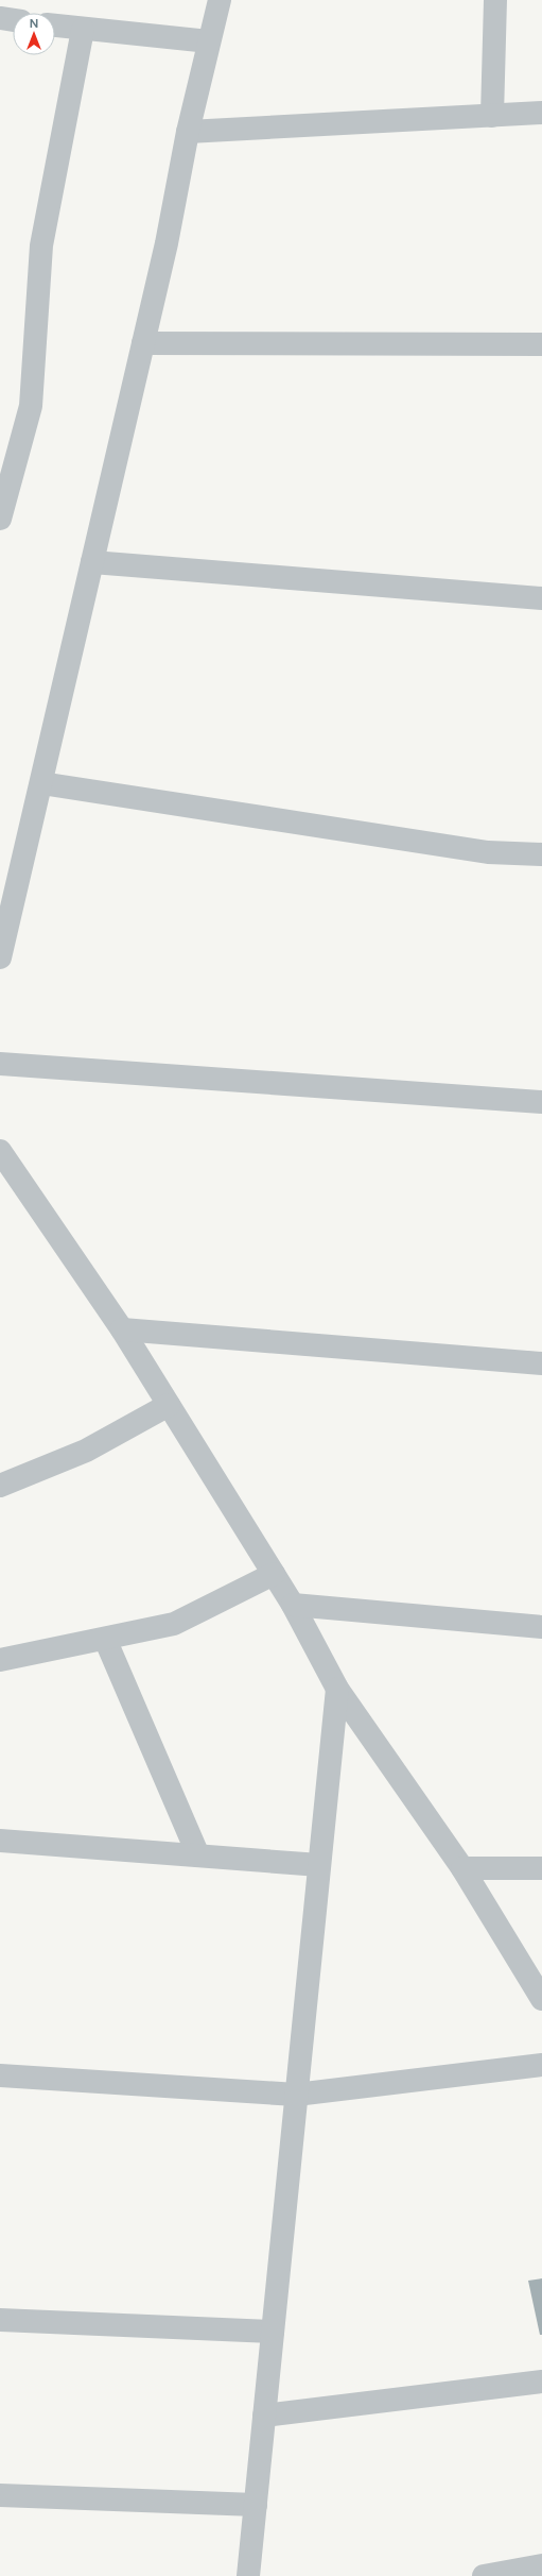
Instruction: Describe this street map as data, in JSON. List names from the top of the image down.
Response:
{
  "north": "top"
}
